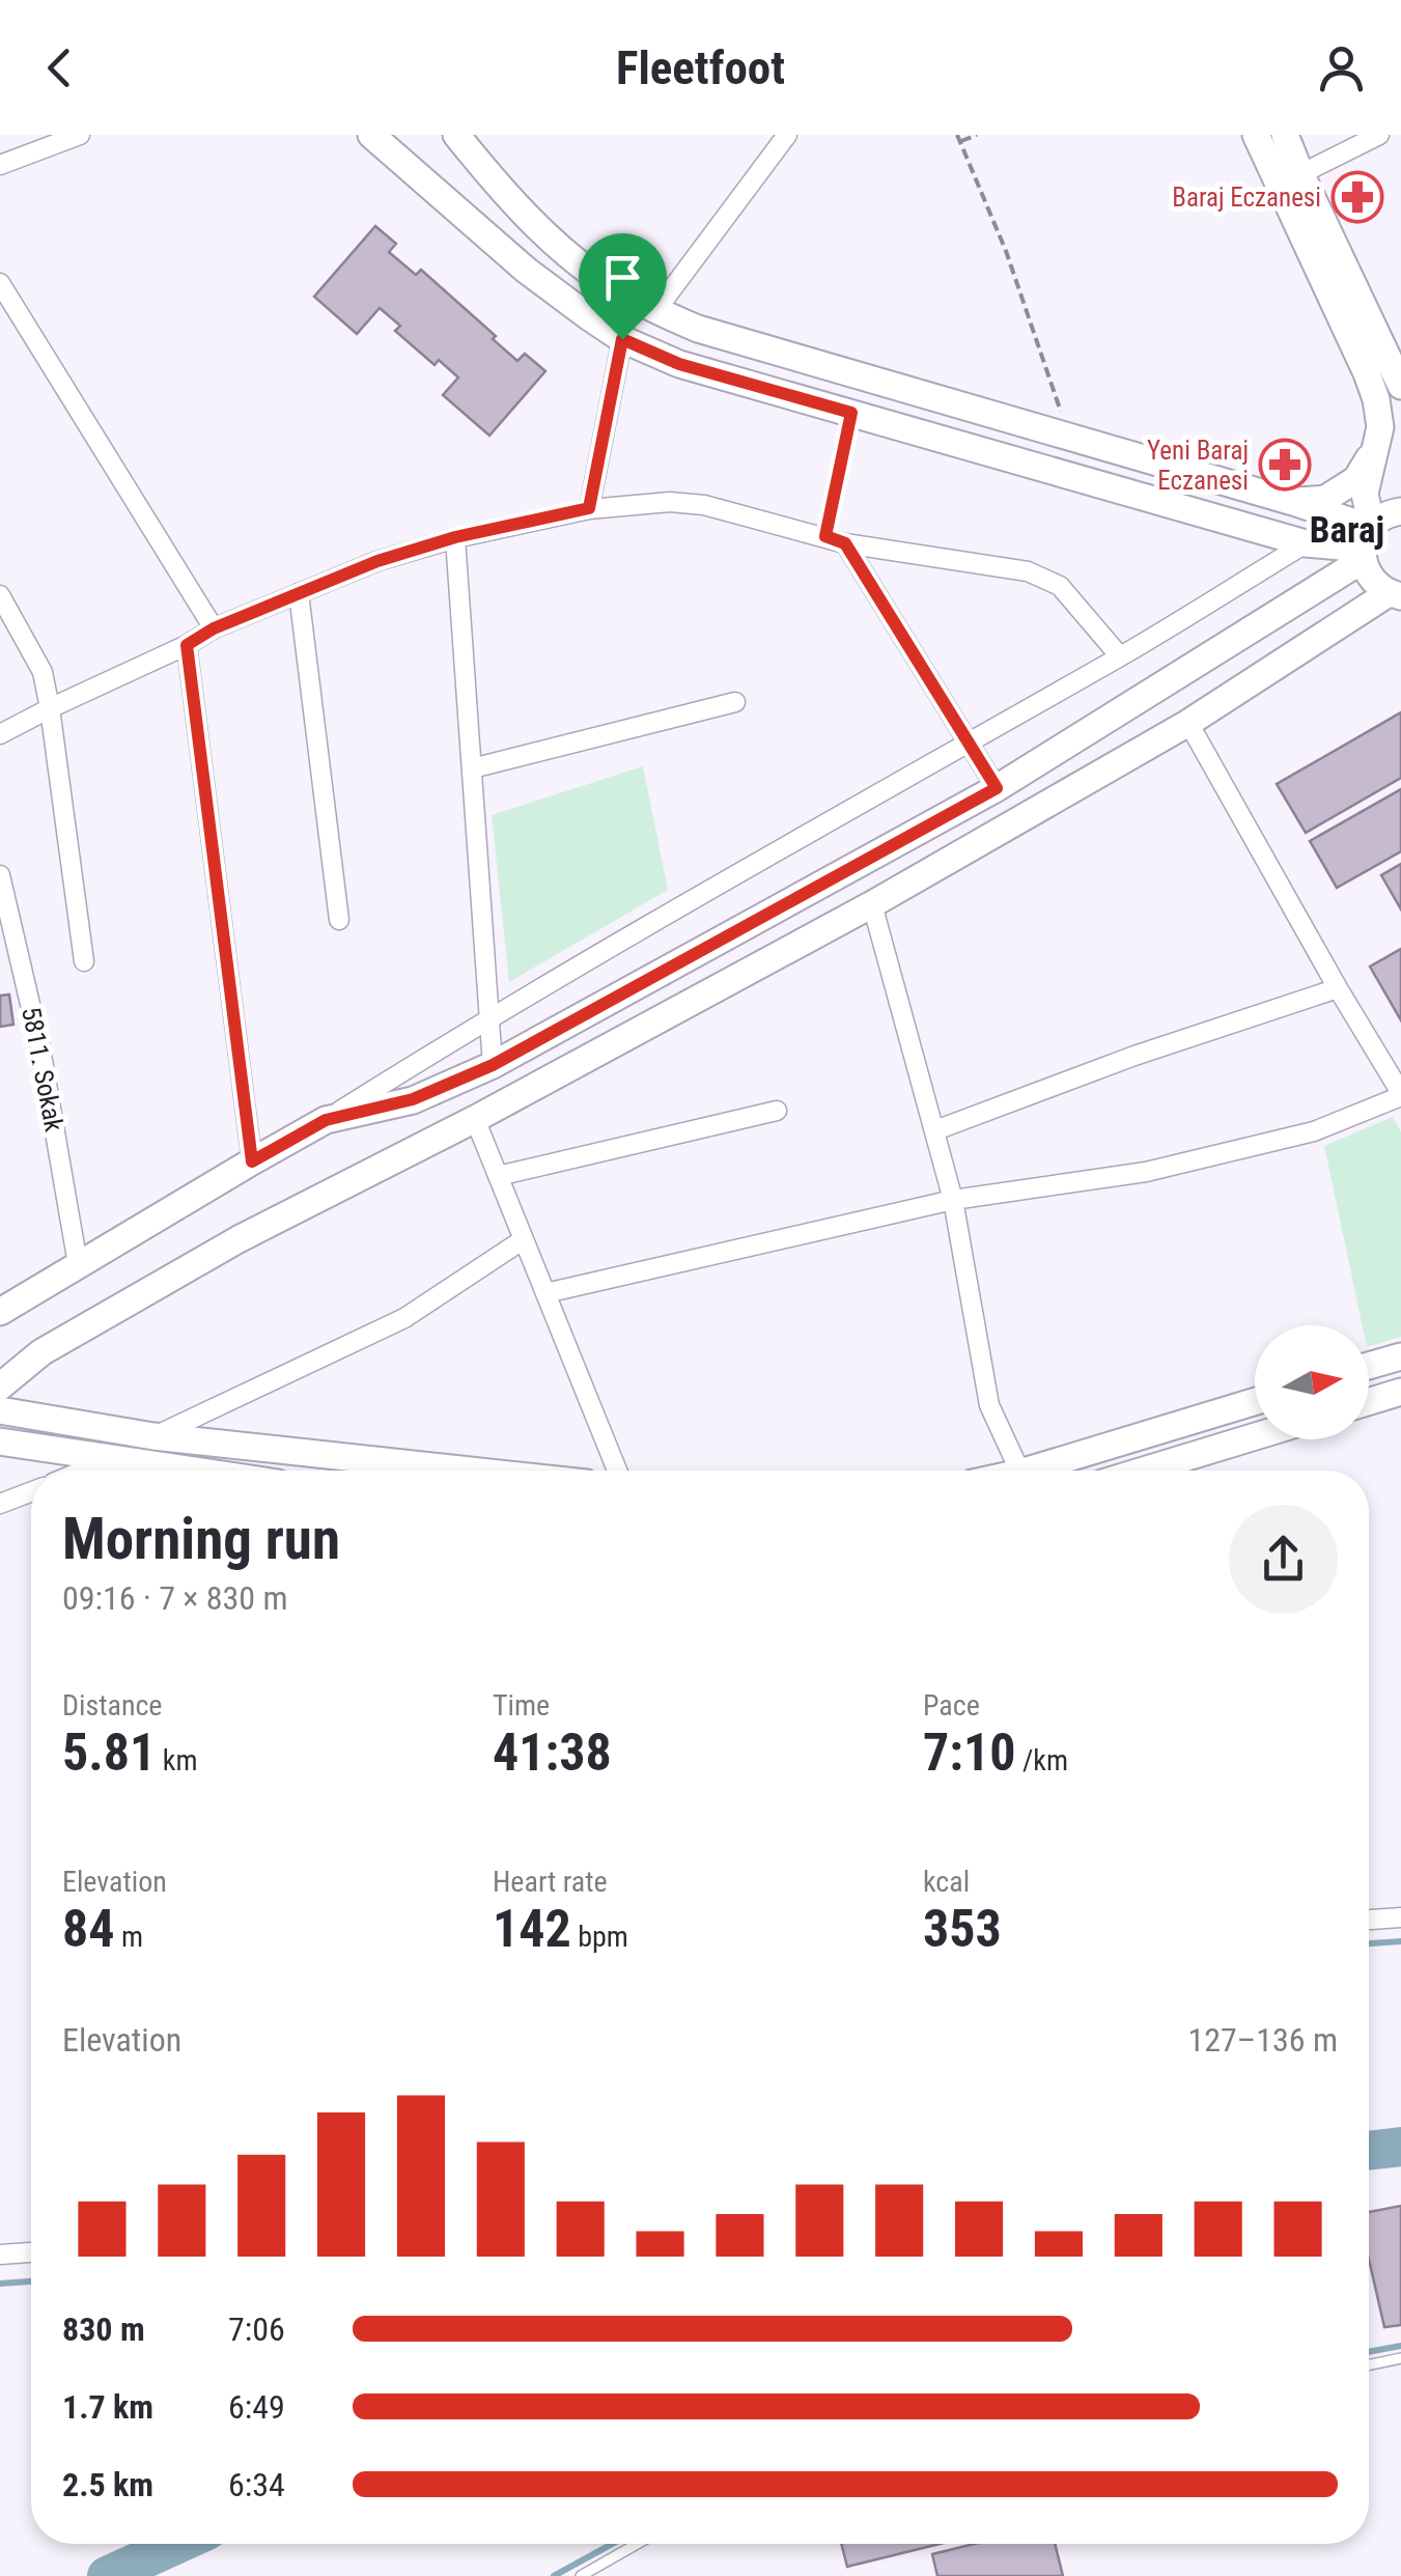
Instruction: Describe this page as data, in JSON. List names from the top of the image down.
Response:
{
  "streets": {
    "street": ["5811. Sokak"]
  },
  "districts": ["Baraj"],
  "places": {
    "pharmacy": ["Baraj Eczanesi", "Yeni Baraj Eczanesi"]
  },
  "north": "right",
  "page": {
    "header": "Fleetfoot",
    "heading": ["Morning run", "09:16 · 7 × 830 m"],
    "stats": [
      ["Distance", "5.81 km"],
      ["Time", "41:38"],
      ["Pace", "7:10 /km"],
      ["Elevation", "84 m"],
      ["Heart rate", "142 bpm"],
      ["kcal", "353"]
    ],
    "chart": ["Elevation", "127–136 m"],
    "list": [
      {
        "name": "830 m",
        "note": "7:06"
      },
      {
        "name": "1.7 km",
        "note": "6:49"
      },
      {
        "name": "2.5 km",
        "note": "6:34"
      }
    ]
  }
}
